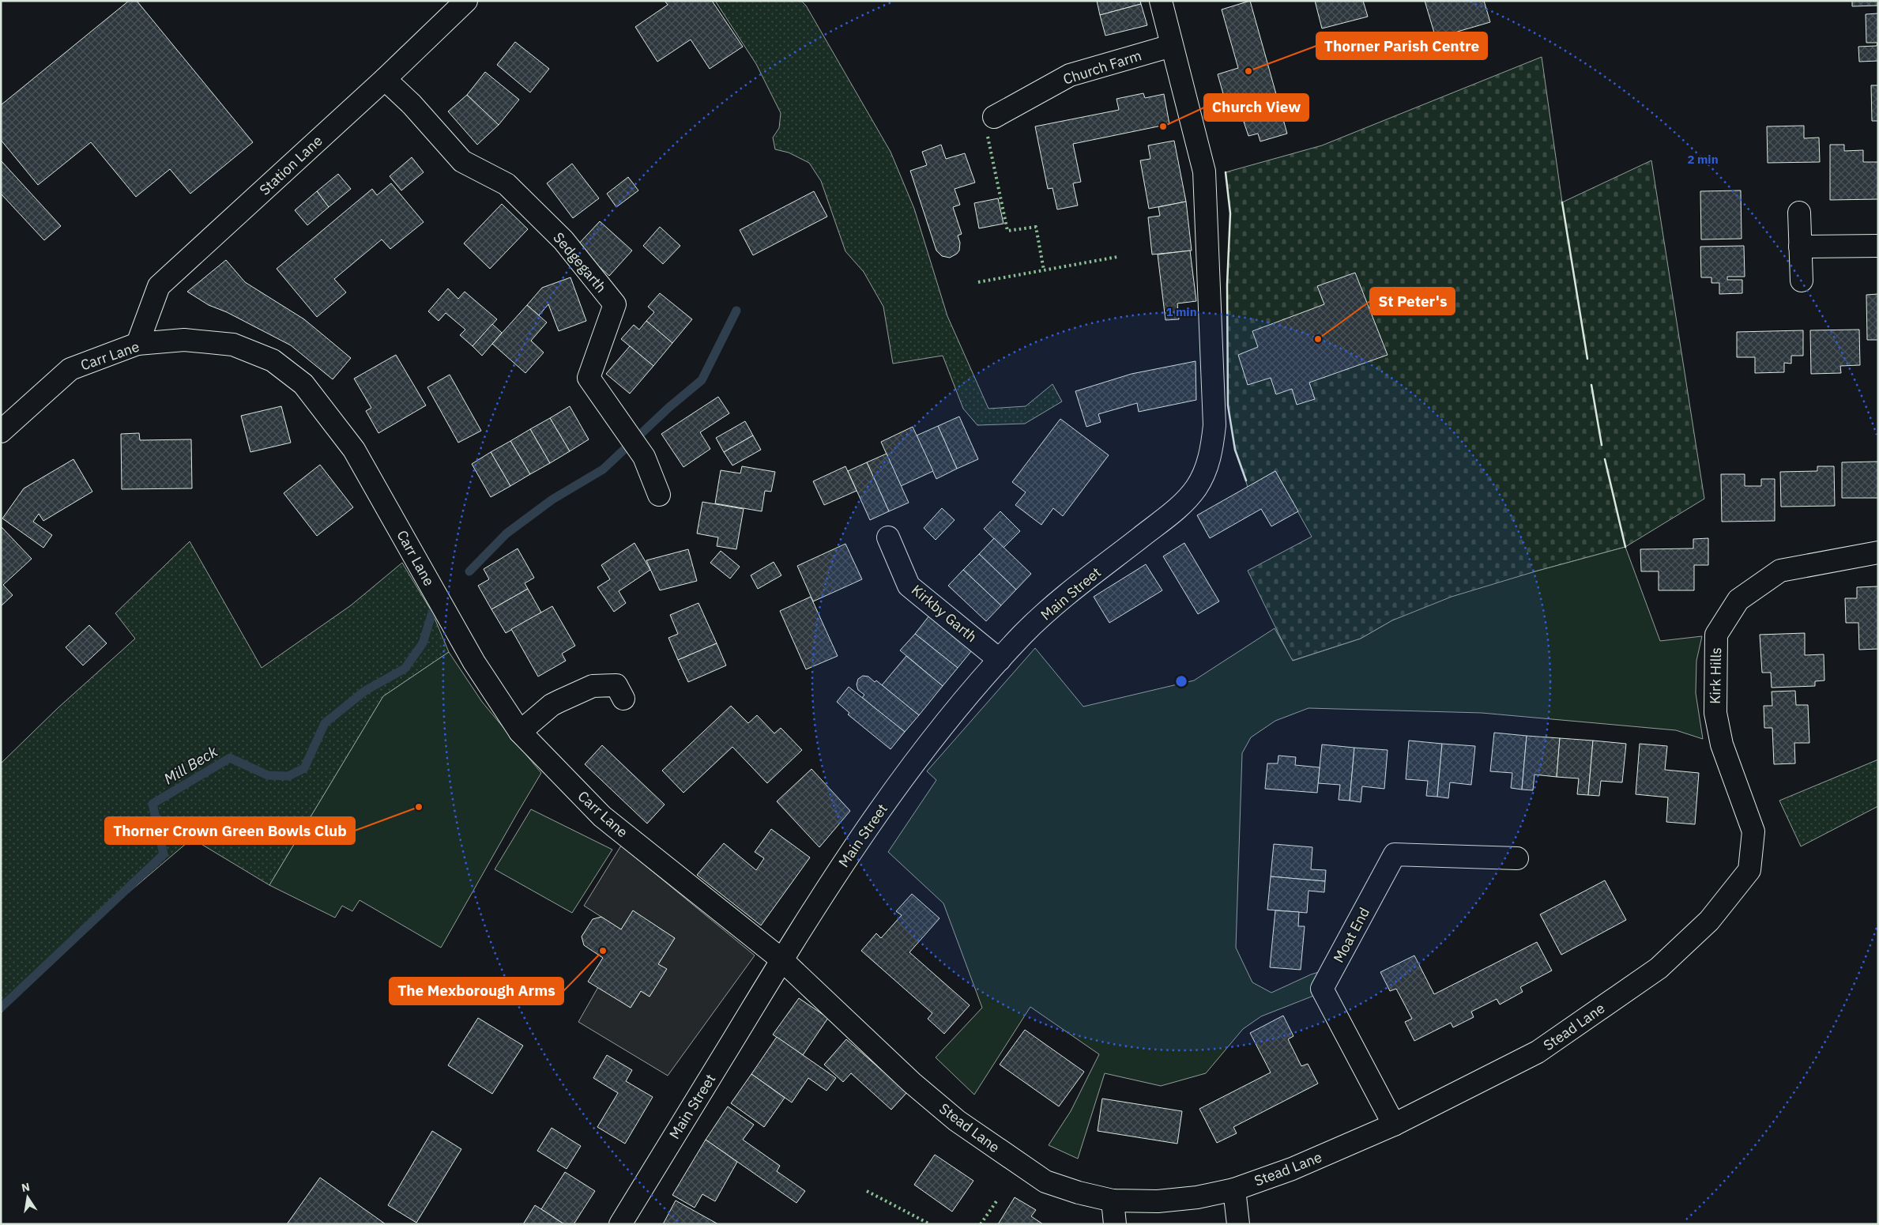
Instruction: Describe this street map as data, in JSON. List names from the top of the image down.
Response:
{
  "streets": {
    "street": [
      "Church Farm",
      "Station Lane",
      "Sedgegarth",
      "Carr Lane",
      "Main Street",
      "Kirkby Garth",
      "Kirk Hills",
      "Moat End",
      "Stead Lane"
    ]
  },
  "crossings": [
    ["Church Farm", "Main Street"],
    ["Station Lane", "Sedgegarth"],
    ["Station Lane", "Carr Lane"],
    ["Carr Lane", "Main Street"],
    ["Carr Lane", "Stead Lane"],
    ["Main Street", "Kirkby Garth"],
    ["Main Street", "Stead Lane"],
    ["Kirk Hills", "Stead Lane"],
    ["Moat End", "Stead Lane"]
  ],
  "water": ["Mill Beck"],
  "places": [
    "Thorner Parish Centre",
    "Church View",
    "St Peter's",
    "Thorner Crown Green Bowls Club",
    "The Mexborough Arms"
  ],
  "north": "top",
  "rings": ["2 min", "1 min"]
}
